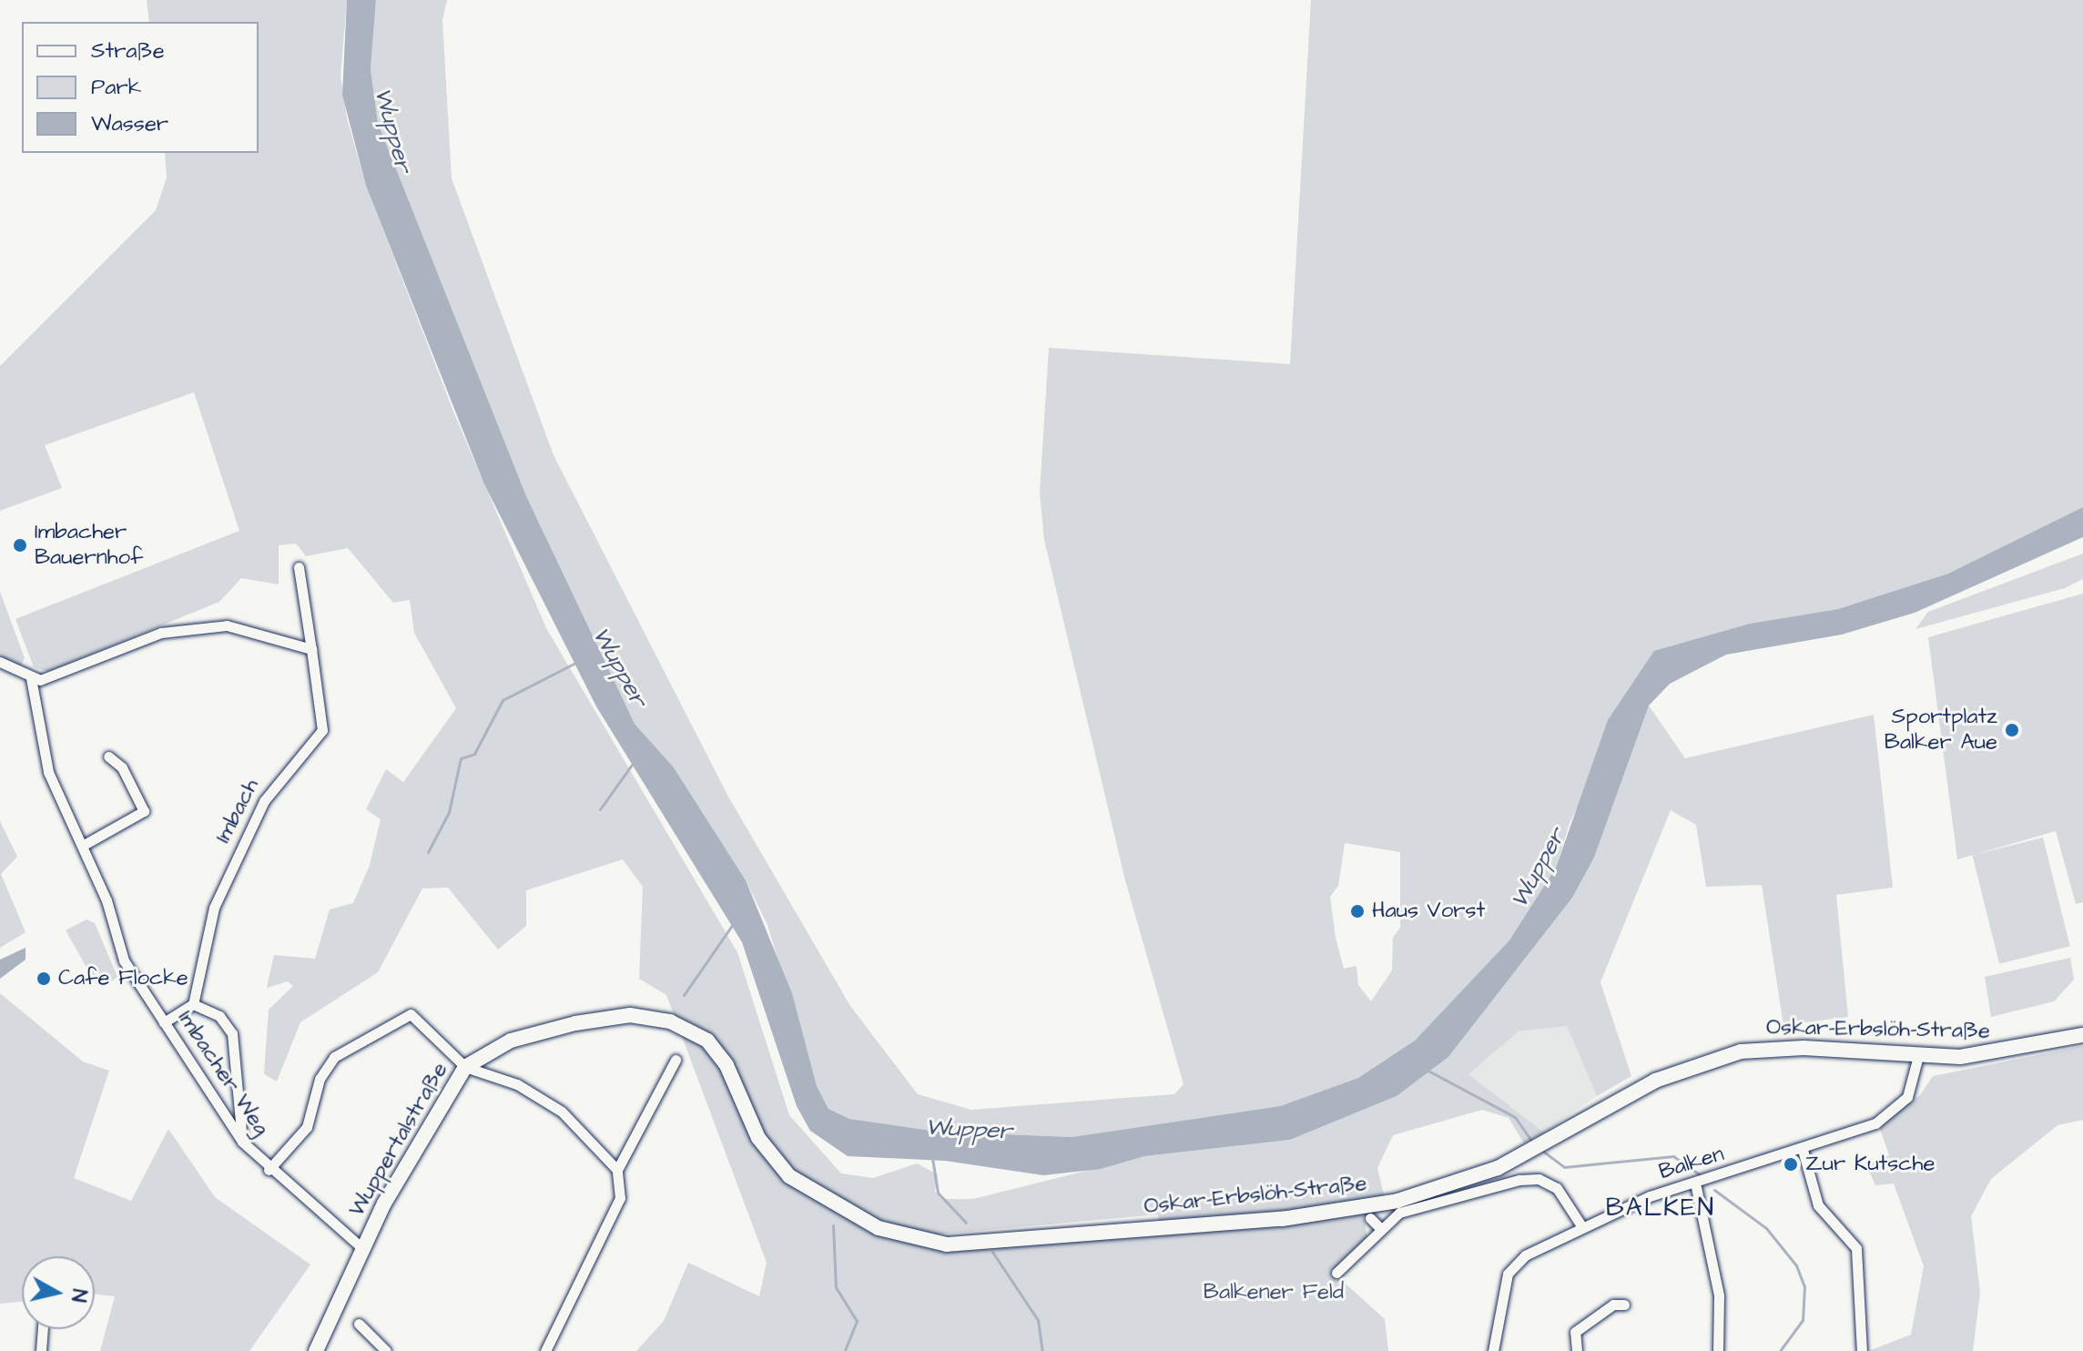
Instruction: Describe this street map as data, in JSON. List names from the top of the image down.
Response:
{
  "streets": {
    "main road": ["Oskar-Erbslöh-Straße", "Wuppertalstraße"],
    "street": ["Imbach", "Imbacher Weg", "Balken"]
  },
  "crossings": [
    ["Oskar-Erbslöh-Straße", "Wuppertalstraße"],
    ["Oskar-Erbslöh-Straße", "Balken"],
    ["Imbacher Weg", "Wuppertalstraße"]
  ],
  "districts": ["BALKEN"],
  "water": ["Wupper"],
  "parks": ["Balkener Feld"],
  "places": [
    "Imbacher Bauernhof",
    "Sportplatz Balker Aue",
    "Haus Vorst",
    "Cafe Flocke",
    "Zur Kutsche"
  ],
  "legend": ["Straße", "Park", "Wasser"],
  "north": "right"
}
